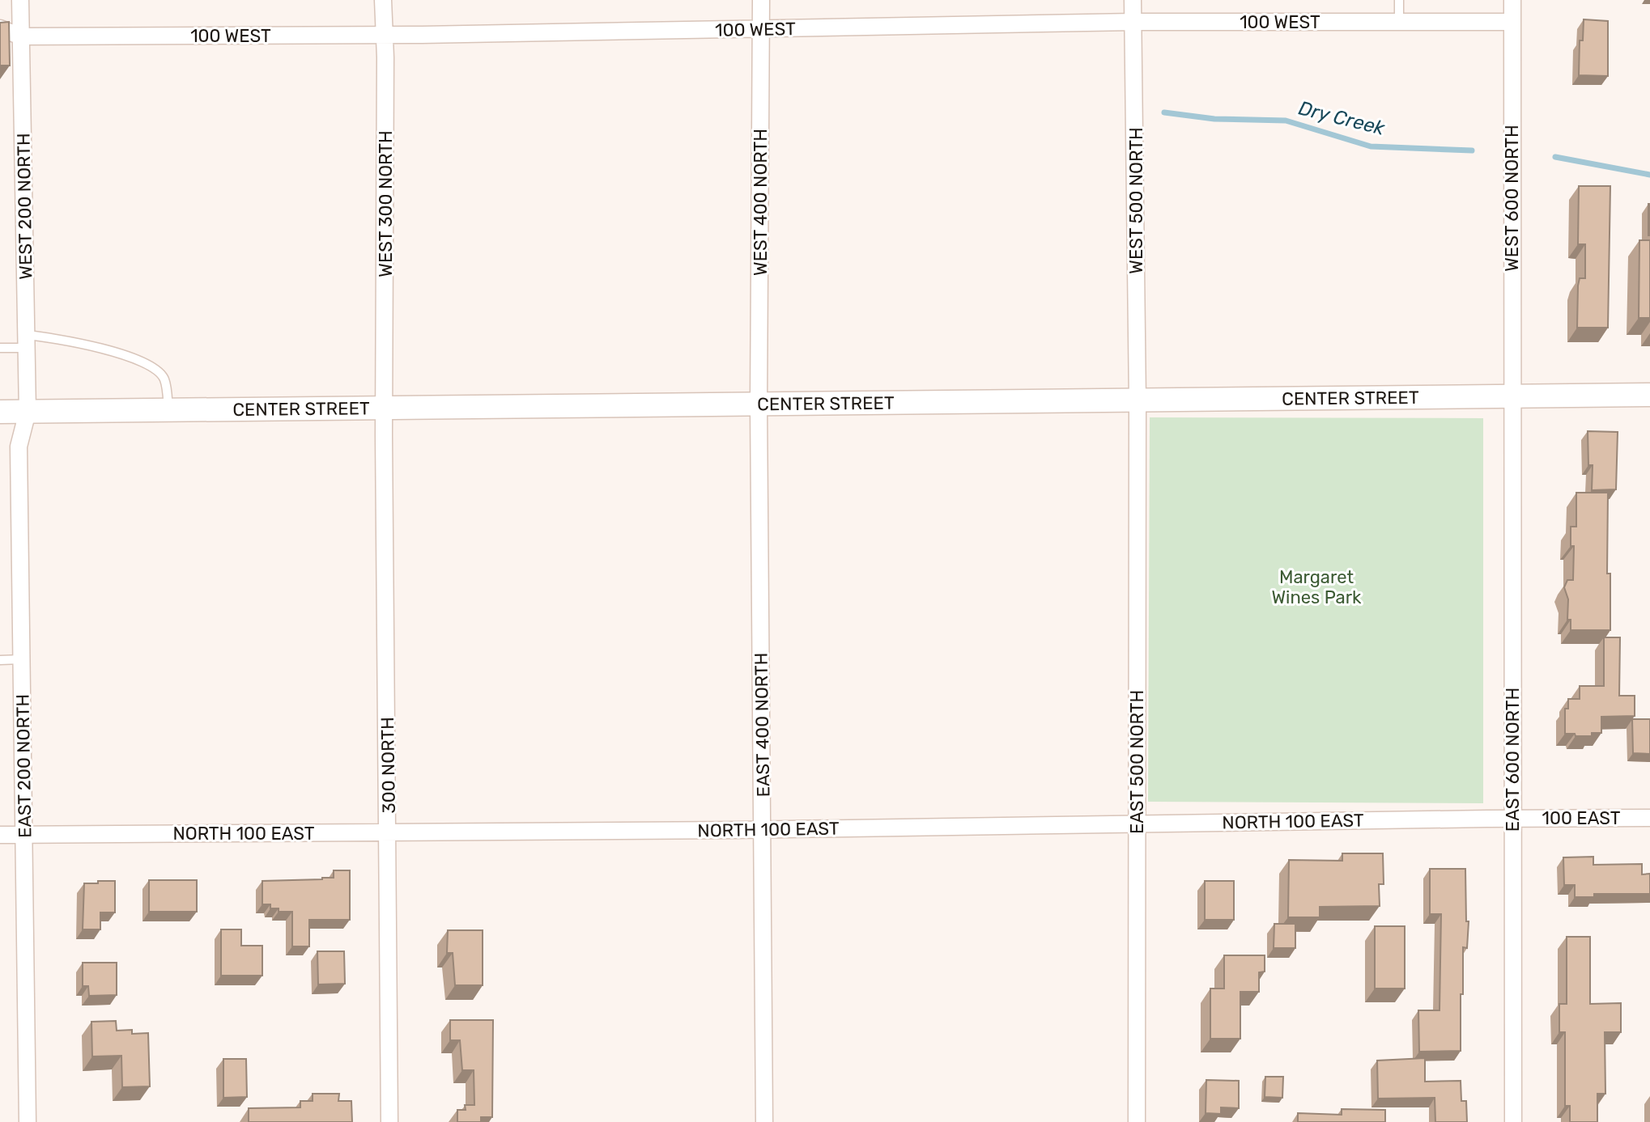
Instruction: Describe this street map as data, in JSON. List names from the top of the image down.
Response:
{
  "streets": {
    "street": [
      "100 WEST",
      "WEST 600 NORTH",
      "WEST 500 NORTH",
      "WEST 400 NORTH",
      "WEST 300 NORTH",
      "WEST 200 NORTH",
      "CENTER STREET",
      "EAST 400 NORTH",
      "EAST 600 NORTH",
      "EAST 500 NORTH",
      "300 NORTH",
      "EAST 200 NORTH",
      "100 EAST",
      "NORTH 100 EAST"
    ]
  },
  "crossings": [
    ["100 WEST", "WEST 600 NORTH"],
    ["100 WEST", "WEST 500 NORTH"],
    ["100 WEST", "WEST 400 NORTH"],
    ["100 WEST", "WEST 300 NORTH"],
    ["100 WEST", "WEST 200 NORTH"],
    ["WEST 600 NORTH", "CENTER STREET"],
    ["WEST 600 NORTH", "EAST 600 NORTH"],
    ["WEST 500 NORTH", "CENTER STREET"],
    ["WEST 500 NORTH", "EAST 500 NORTH"],
    ["WEST 400 NORTH", "CENTER STREET"],
    ["WEST 400 NORTH", "EAST 400 NORTH"],
    ["WEST 300 NORTH", "CENTER STREET"],
    ["WEST 300 NORTH", "300 NORTH"],
    ["WEST 200 NORTH", "CENTER STREET"],
    ["WEST 200 NORTH", "EAST 200 NORTH"],
    ["CENTER STREET", "EAST 400 NORTH"],
    ["CENTER STREET", "EAST 600 NORTH"],
    ["CENTER STREET", "EAST 500 NORTH"],
    ["CENTER STREET", "300 NORTH"],
    ["CENTER STREET", "EAST 200 NORTH"],
    ["EAST 400 NORTH", "NORTH 100 EAST"],
    ["EAST 600 NORTH", "100 EAST"],
    ["EAST 600 NORTH", "NORTH 100 EAST"],
    ["EAST 500 NORTH", "NORTH 100 EAST"],
    ["300 NORTH", "NORTH 100 EAST"],
    ["EAST 200 NORTH", "NORTH 100 EAST"],
    ["100 EAST", "NORTH 100 EAST"]
  ],
  "water": ["Dry Creek"],
  "parks": ["Margaret Wines Park"]
}
